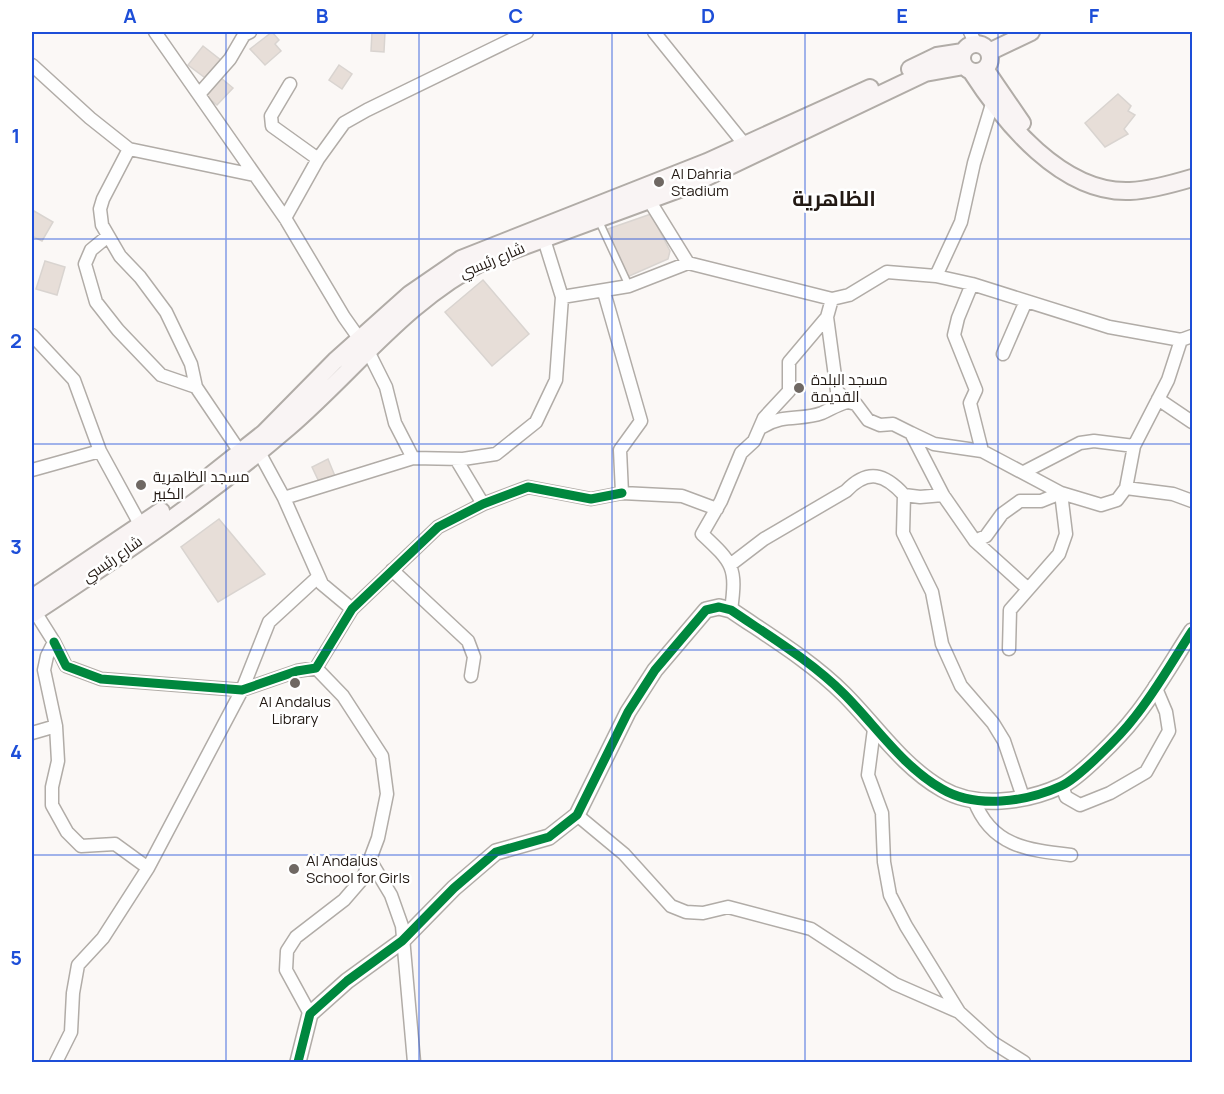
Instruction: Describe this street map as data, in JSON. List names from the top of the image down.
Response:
{
  "streets": {
    "main road": ["شارع رئيسي"]
  },
  "districts": ["الظاهرية"],
  "places": [
    "Al Dahria Stadium",
    "مسجد البلدة القديمة",
    "مسجد الظاهرية الكبير",
    "Al Andalus Library",
    "Al Andalus School for Girls"
  ],
  "grid": {
    "columns": [
      "A",
      "B",
      "C",
      "D",
      "E",
      "F"
    ],
    "rows": [
      "1",
      "2",
      "3",
      "4",
      "5"
    ]
  }
}
